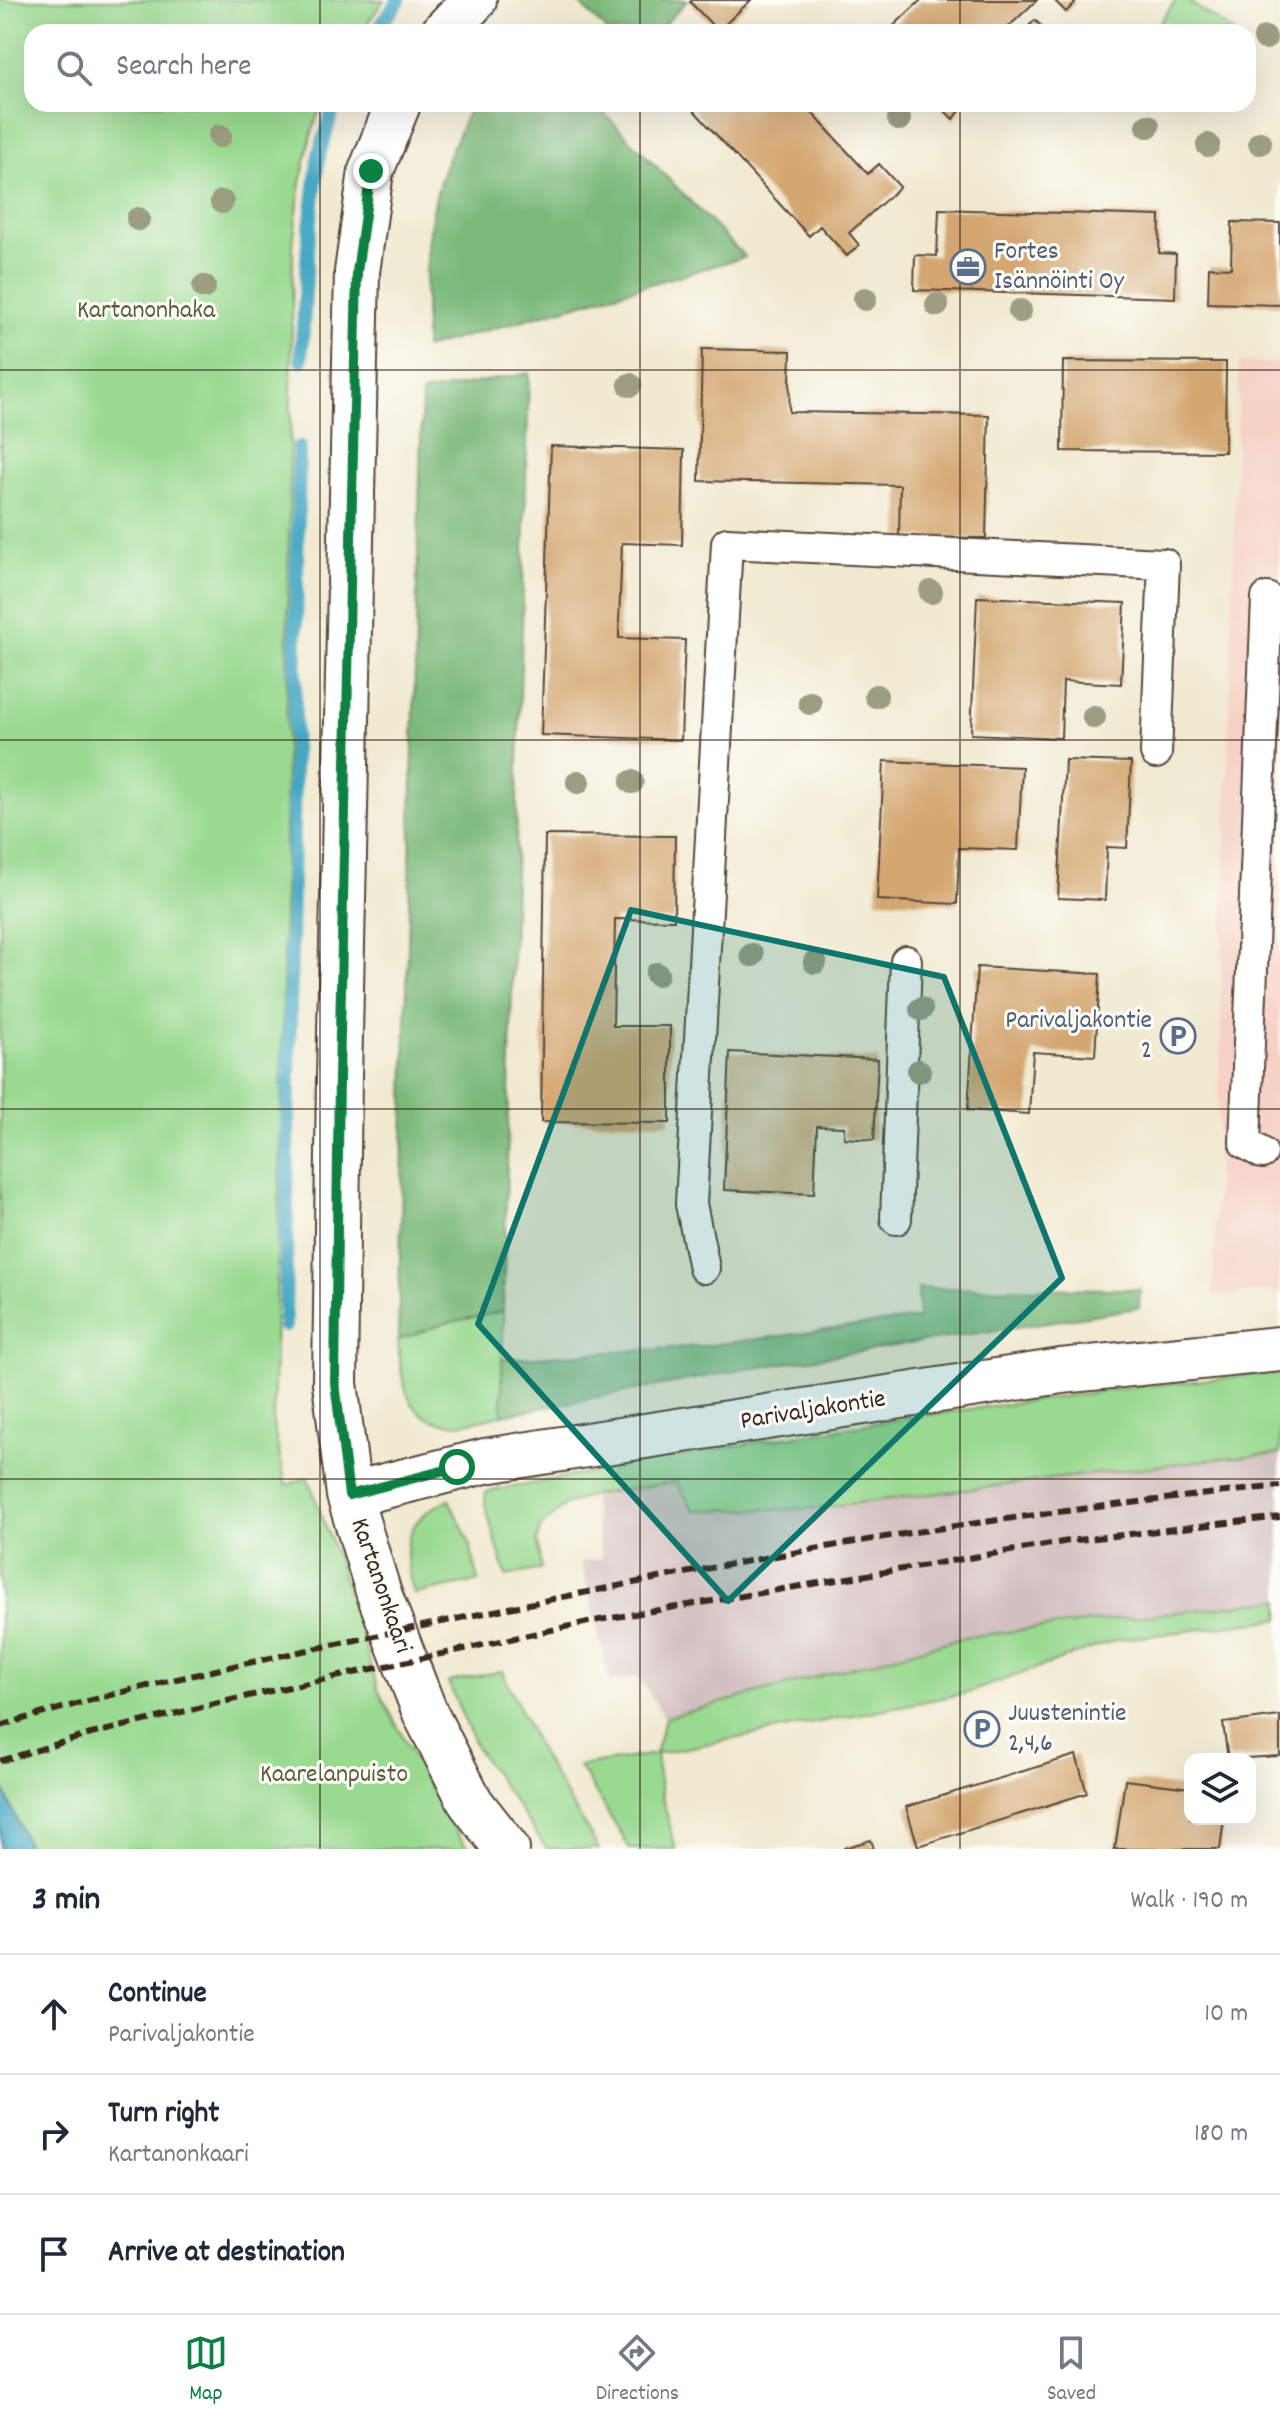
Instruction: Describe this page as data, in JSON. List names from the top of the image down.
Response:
{
  "streets": {
    "street": ["Parivaljakontie", "Kartanonkaari"]
  },
  "crossings": [
    ["Parivaljakontie", "Kartanonkaari"]
  ],
  "parks": ["Kartanonhaka", "Kaarelanpuisto"],
  "places": {
    "office": ["Fortes Isännöinti Oy"],
    "parking": ["Parivaljakontie 2", "Juustenintie 2,4,6"]
  },
  "page": {
    "search": "Search here",
    "heading": ["3 min", "Walk · 190 m"],
    "list": [
      ["Continue", "Parivaljakontie", "10 m"],
      ["Turn right", "Kartanonkaari", "180 m"],
      "Arrive at destination"
    ],
    "nav": ["Map", "Directions", "Saved"]
  }
}
